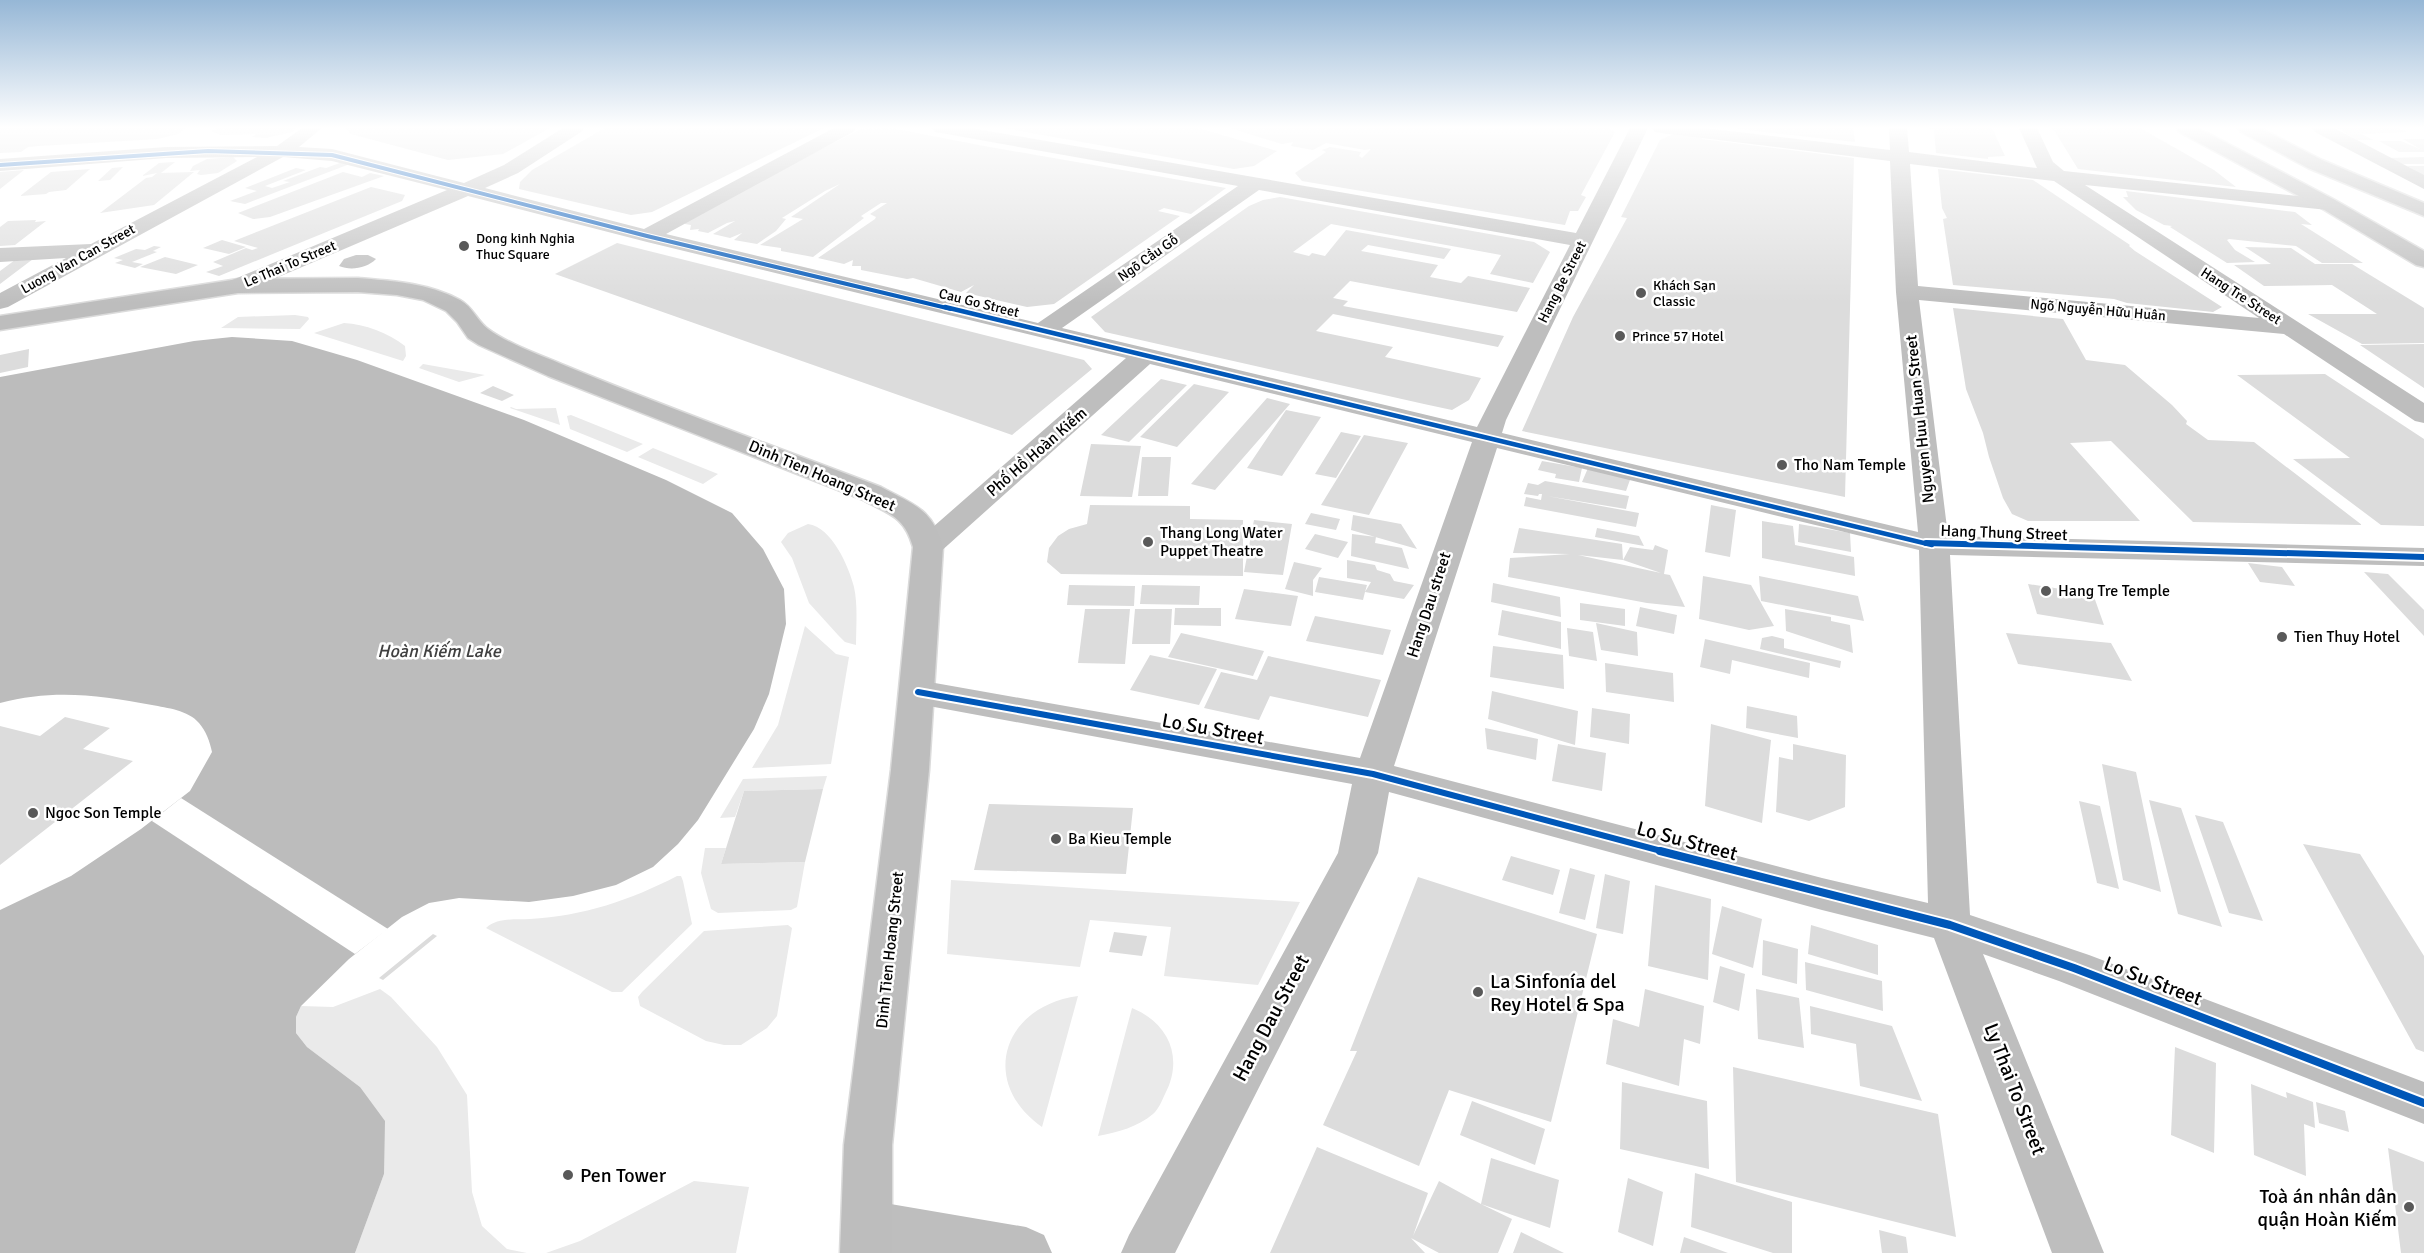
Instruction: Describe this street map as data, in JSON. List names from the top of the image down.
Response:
{
  "streets": {
    "main road": ["Le Thai To Street", "Dinh Tien Hoang Street"],
    "street": [
      "Ngõ Cầu Gỗ",
      "Luong Van Can Street",
      "Hang Be Street",
      "Hang Tre Street",
      "Cau Go Street",
      "Ngõ Nguyễn Hữu Huân",
      "Nguyen Huu Huan Street",
      "Phố Hồ Hoàn Kiếm",
      "Hang Thung Street",
      "Hang Dau street",
      "Lo Su Street",
      "Hang Dau Street",
      "Ly Thai To Street"
    ]
  },
  "crossings": [
    ["Ngõ Cầu Gỗ", "Cau Go Street"],
    ["Le Thai To Street", "Cau Go Street"],
    ["Le Thai To Street", "Dinh Tien Hoang Street"],
    ["Hang Be Street", "Cau Go Street"],
    ["Hang Be Street", "Hang Thung Street"],
    ["Hang Be Street", "Hang Dau street"],
    ["Hang Tre Street", "Ngõ Nguyễn Hữu Huân"],
    ["Cau Go Street", "Phố Hồ Hoàn Kiếm"],
    ["Cau Go Street", "Hang Thung Street"],
    ["Cau Go Street", "Hang Dau street"],
    ["Ngõ Nguyễn Hữu Huân", "Nguyen Huu Huan Street"],
    ["Nguyen Huu Huan Street", "Hang Thung Street"],
    ["Nguyen Huu Huan Street", "Lo Su Street"],
    ["Nguyen Huu Huan Street", "Ly Thai To Street"],
    ["Phố Hồ Hoàn Kiếm", "Dinh Tien Hoang Street"],
    ["Dinh Tien Hoang Street", "Lo Su Street"],
    ["Hang Thung Street", "Hang Dau street"],
    ["Hang Dau street", "Lo Su Street"],
    ["Hang Dau street", "Hang Dau Street"],
    ["Lo Su Street", "Hang Dau Street"],
    ["Lo Su Street", "Ly Thai To Street"]
  ],
  "water": ["Hoàn Kiếm Lake"],
  "places": [
    "Dong kinh Nghia Thuc Square",
    "Khách Sạn Classic",
    "Prince 57 Hotel",
    "Tho Nam Temple",
    "Thang Long Water Puppet Theatre",
    "Hang Tre Temple",
    "Tien Thuy Hotel",
    "Ngoc Son Temple",
    "Ba Kieu Temple",
    "La Sinfonía del Rey Hotel & Spa",
    "Pen Tower",
    "Toà án nhân dân quận Hoàn Kiếm"
  ]
}
